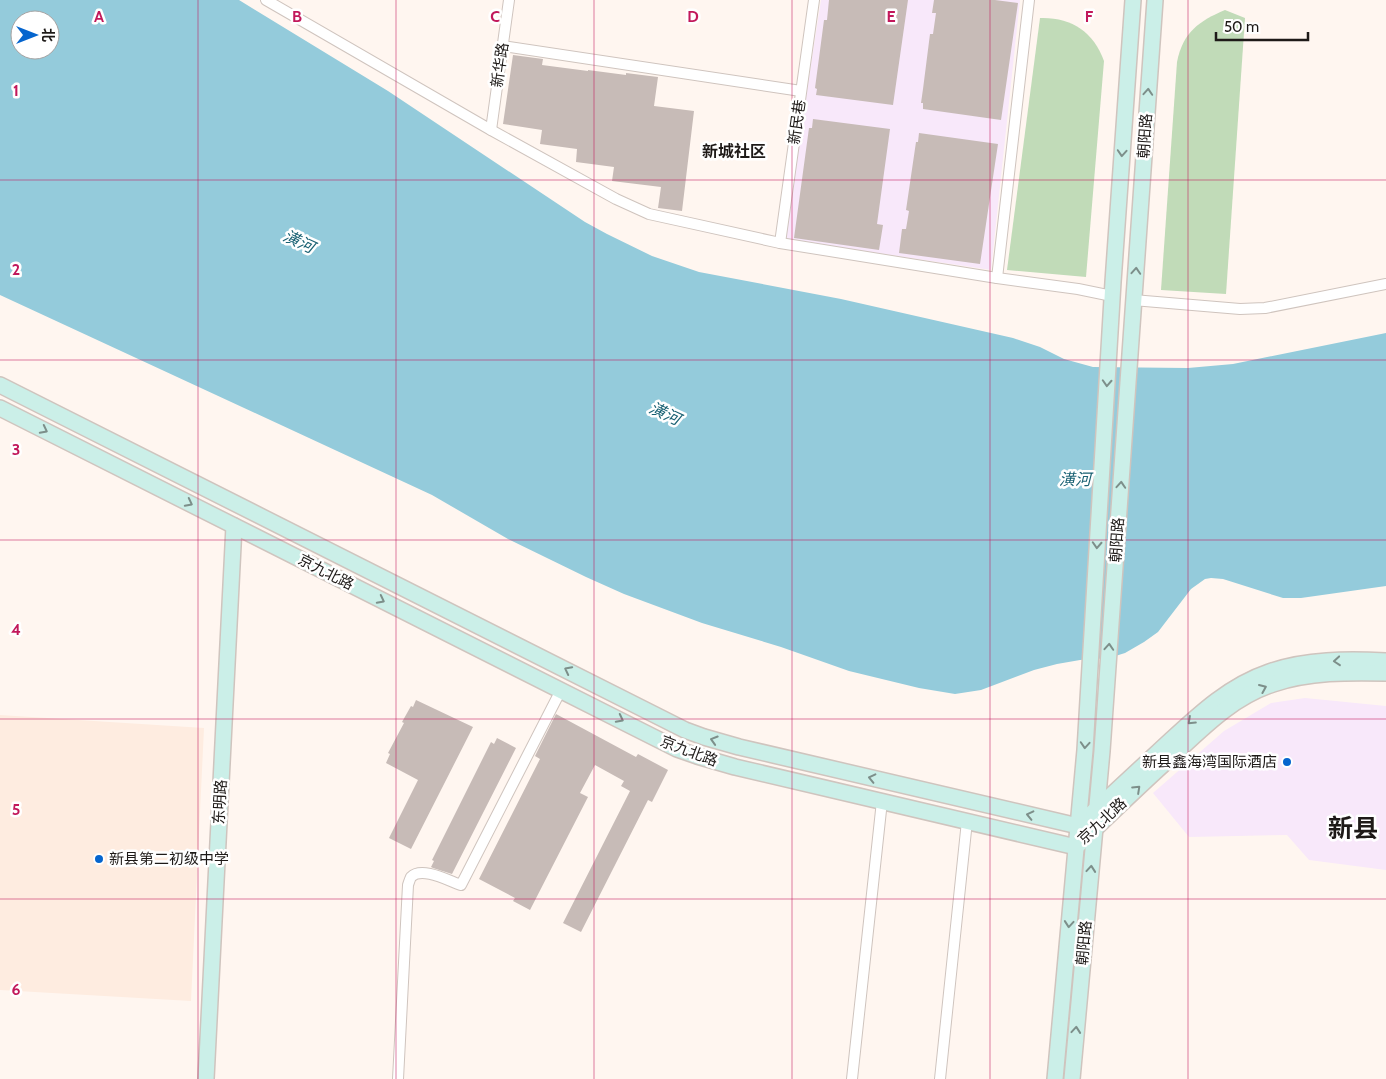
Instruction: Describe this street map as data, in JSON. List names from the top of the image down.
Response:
{
  "streets": {
    "main road": ["朝阳路", "京九北路", "东明路"],
    "street": ["新华路", "新民巷"]
  },
  "crossings": [
    ["朝阳路", "京九北路"],
    ["京九北路", "东明路"]
  ],
  "districts": ["新城社区", "新县"],
  "water": ["潢河"],
  "places": ["新县鑫海湾国际酒店", "新县第二初级中学"],
  "scale_bar": "50 m",
  "north": "right",
  "grid": {
    "columns": [
      "A",
      "B",
      "C",
      "D",
      "E",
      "F"
    ],
    "rows": [
      "1",
      "2",
      "3",
      "4",
      "5",
      "6"
    ]
  }
}
